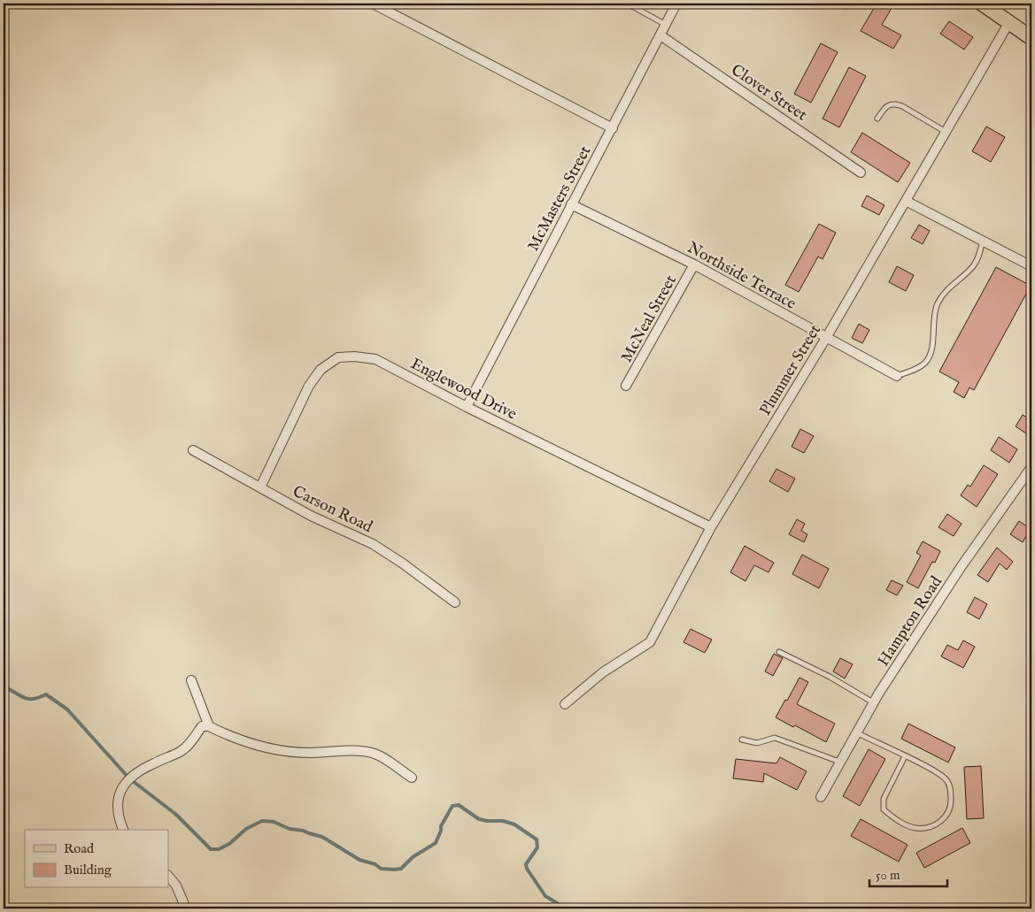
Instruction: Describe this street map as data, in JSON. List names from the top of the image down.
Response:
{
  "streets": {
    "street": [
      "Clover Street",
      "McMasters Street",
      "Northside Terrace",
      "McNeal Street",
      "Plummer Street",
      "Englewood Drive",
      "Carson Road",
      "Hampton Road"
    ]
  },
  "crossings": [
    ["Clover Street", "McMasters Street"],
    ["McMasters Street", "Northside Terrace"],
    ["McMasters Street", "Englewood Drive"],
    ["Northside Terrace", "McNeal Street"],
    ["Northside Terrace", "Plummer Street"],
    ["Plummer Street", "Englewood Drive"],
    ["Englewood Drive", "Carson Road"]
  ],
  "legend": ["Road", "Building"],
  "scale_bar": "50 m"
}
